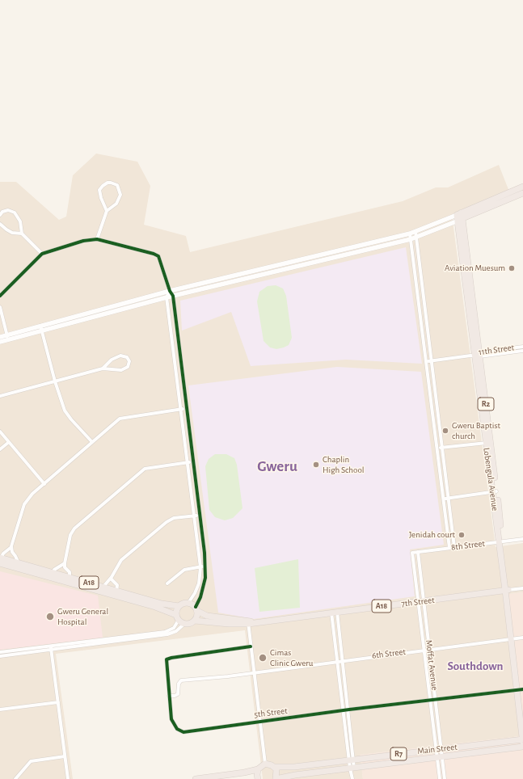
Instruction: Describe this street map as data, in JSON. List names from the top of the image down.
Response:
{
  "streets": {
    "highway": [
      "R2",
      "Lobengula Avenue",
      "A18",
      "7th Street",
      "Main Street",
      "R7"
    ],
    "street": [
      "11th Street",
      "8th Street",
      "6th Street",
      "Moffat Avenue",
      "5th Street"
    ]
  },
  "crossings": [
    ["11th Street", "Lobengula Avenue"],
    ["Lobengula Avenue", "8th Street"],
    ["Lobengula Avenue", "7th Street"],
    ["Lobengula Avenue", "6th Street"],
    ["Lobengula Avenue", "5th Street"],
    ["Lobengula Avenue", "Main Street"],
    ["8th Street", "Moffat Avenue"],
    ["A18", "7th Street"],
    ["7th Street", "Moffat Avenue"],
    ["6th Street", "Moffat Avenue"],
    ["6th Street", "5th Street"],
    ["Moffat Avenue", "5th Street"],
    ["Moffat Avenue", "Main Street"]
  ],
  "districts": ["Gweru", "Southdown"],
  "places": [
    "Aviation Muesum",
    "Gweru Baptist church",
    "Chaplin High School",
    "Jenidah court",
    "Gweru General Hospital",
    "Cimas Clinic Gweru"
  ]
}
